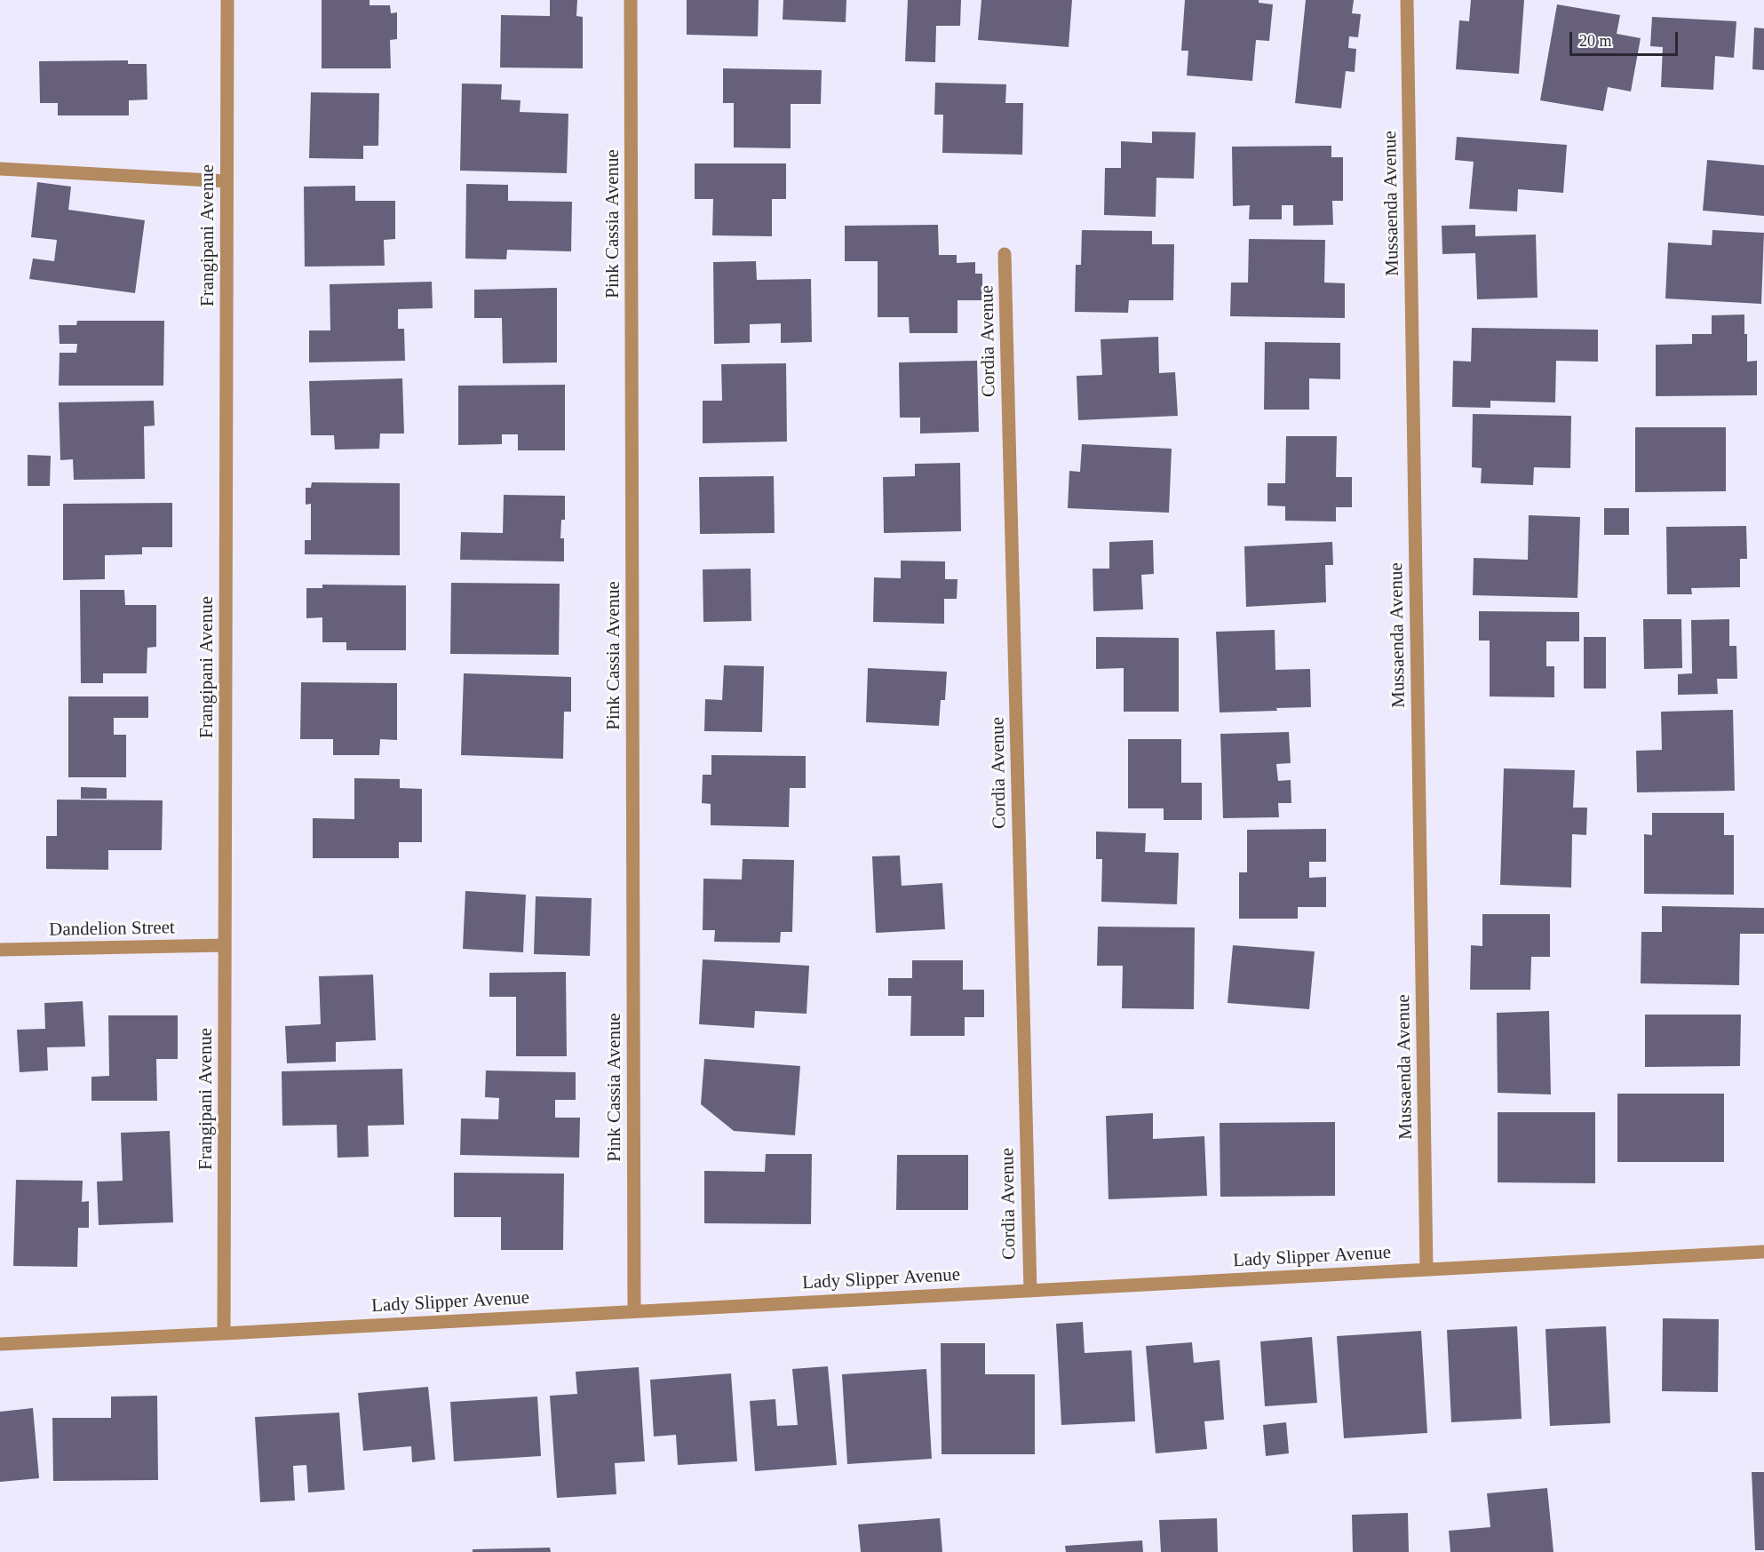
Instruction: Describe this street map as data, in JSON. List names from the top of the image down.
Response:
{
  "streets": {
    "street": [
      "Mussaenda Avenue",
      "Pink Cassia Avenue",
      "Frangipani Avenue",
      "Cordia Avenue",
      "Dandelion Street",
      "Lady Slipper Avenue"
    ]
  },
  "crossings": [
    ["Mussaenda Avenue", "Lady Slipper Avenue"],
    ["Pink Cassia Avenue", "Lady Slipper Avenue"],
    ["Frangipani Avenue", "Dandelion Street"],
    ["Frangipani Avenue", "Lady Slipper Avenue"],
    ["Cordia Avenue", "Lady Slipper Avenue"]
  ],
  "scale_bar": "20 m"
}
